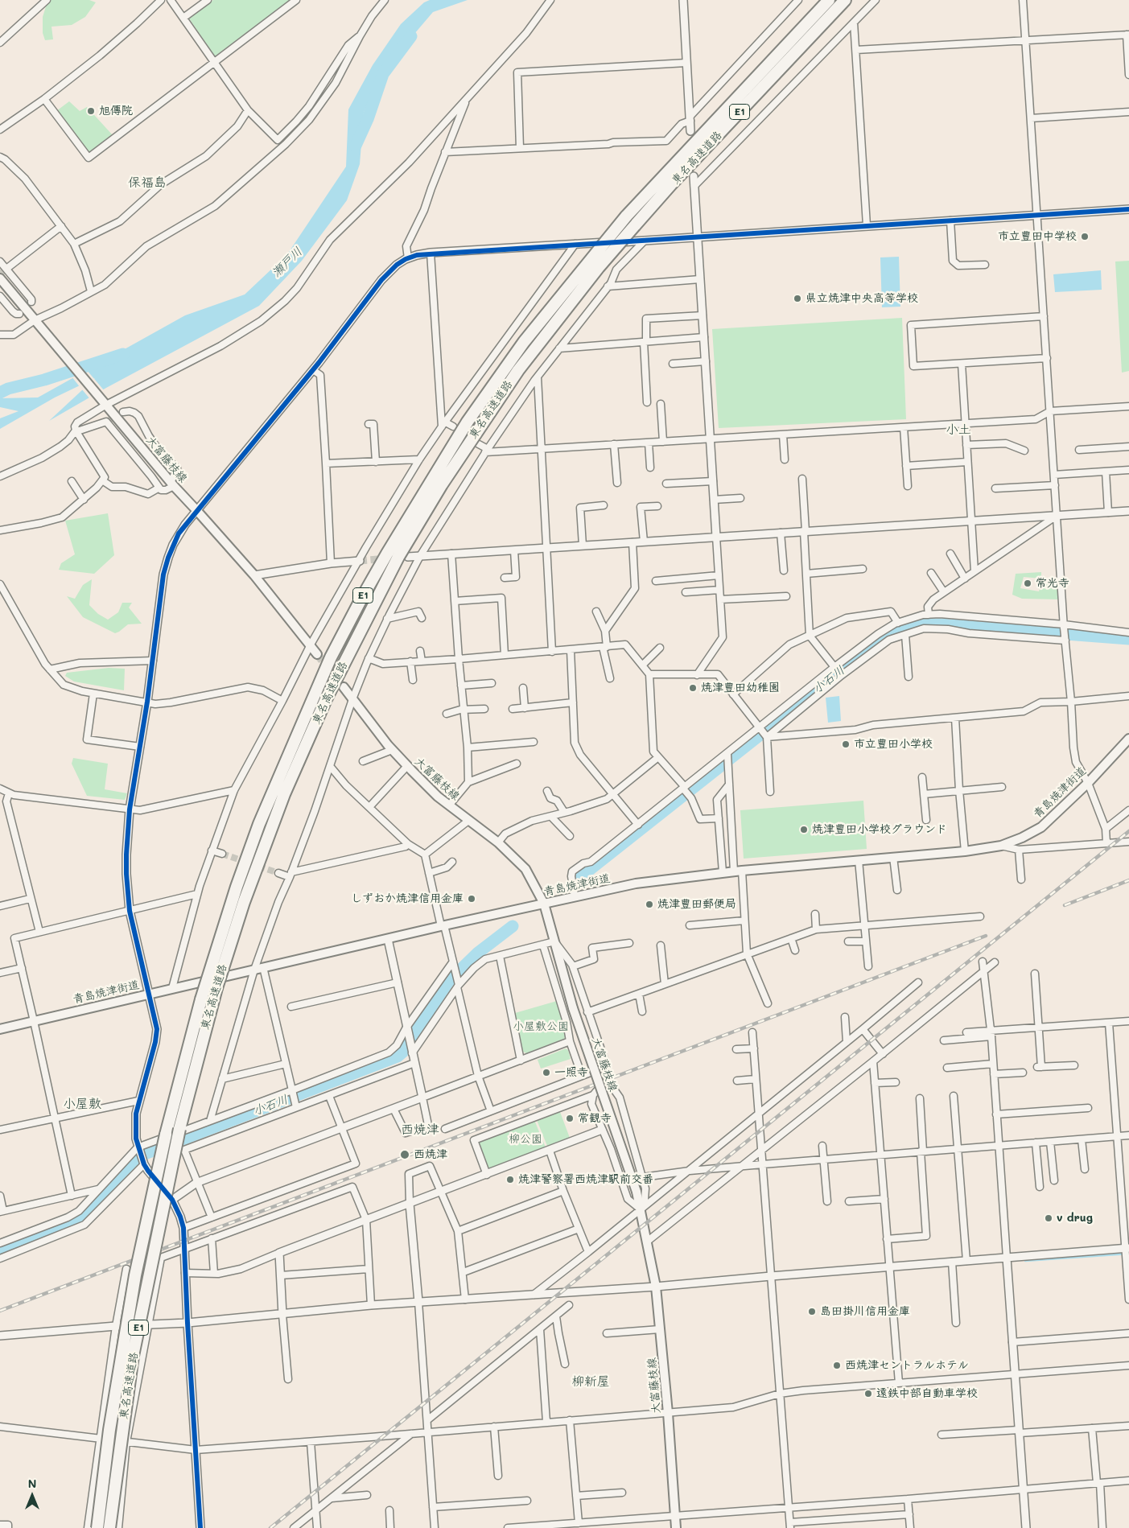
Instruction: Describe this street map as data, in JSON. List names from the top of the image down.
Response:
{
  "streets": {
    "highway": ["E1", "東名高速道路"],
    "main road": ["大富藤枝線", "青島焼津街道"]
  },
  "crossings": [
    ["大富藤枝線", "青島焼津街道"]
  ],
  "districts": [
    "保福島",
    "小土",
    "小屋敷",
    "西焼津",
    "柳新屋"
  ],
  "water": ["瀬戸川", "小石川"],
  "parks": ["小屋敷公園", "柳公園"],
  "places": [
    "旭傳院",
    "市立豊田中学校",
    "県立焼津中央高等学校",
    "常光寺",
    "焼津豊田幼稚園",
    "市立豊田小学校",
    "焼津豊田小学校グラウンド",
    "しずおか焼津信用金庫",
    "焼津豊田郵便局",
    "一照寺",
    "常観寺",
    "西焼津",
    "焼津警察署西焼津駅前交番",
    "v drug",
    "島田掛川信用金庫",
    "西焼津セントラルホテル",
    "遠鉄中部自動車学校"
  ],
  "north": "top"
}
